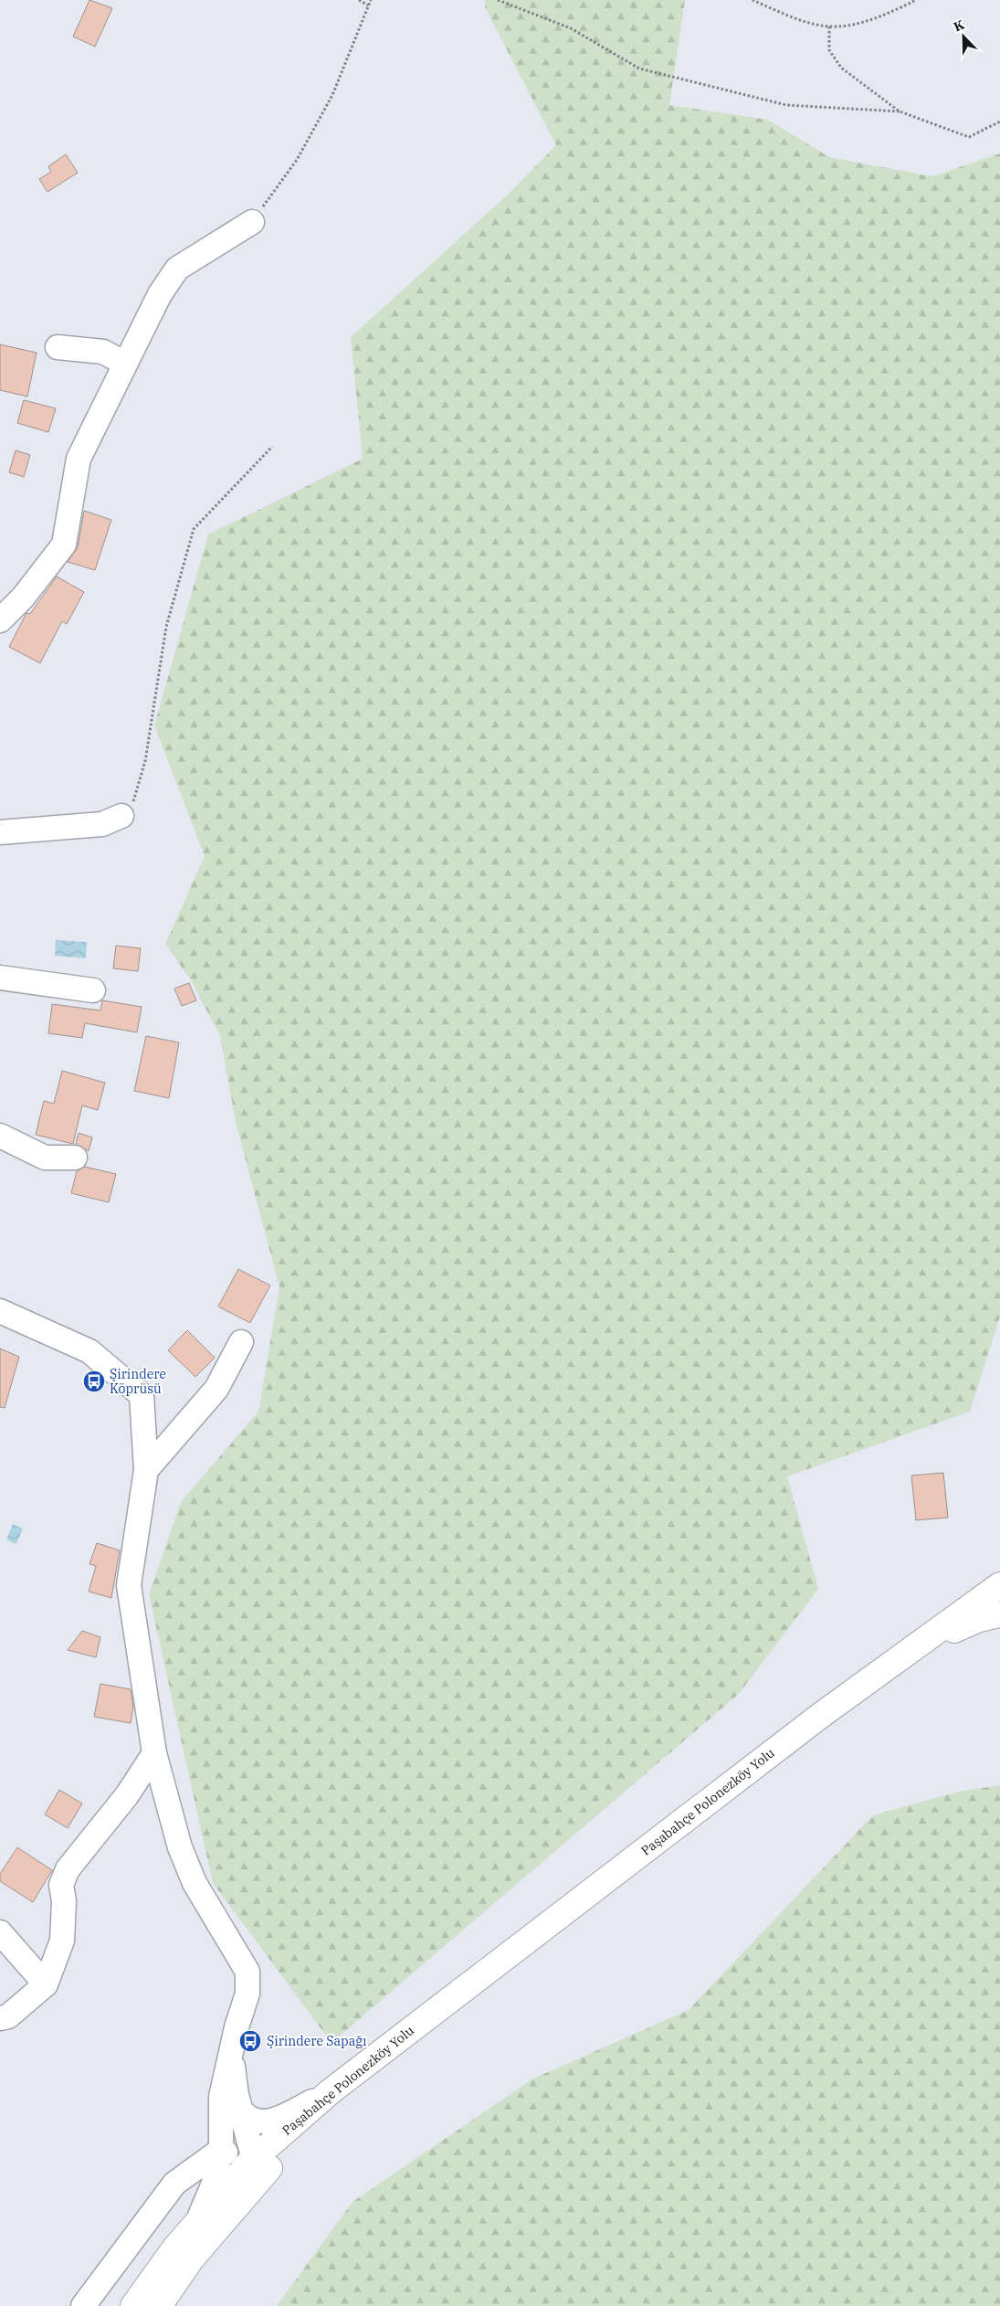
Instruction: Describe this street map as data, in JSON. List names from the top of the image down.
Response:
{
  "streets": {
    "main road": ["Paşabahçe Polonezköy Yolu"]
  },
  "places": {
    "bus stop": ["Şirindere Köprüsü", "Şirindere Sapağı"]
  },
  "north": "top left"
}
